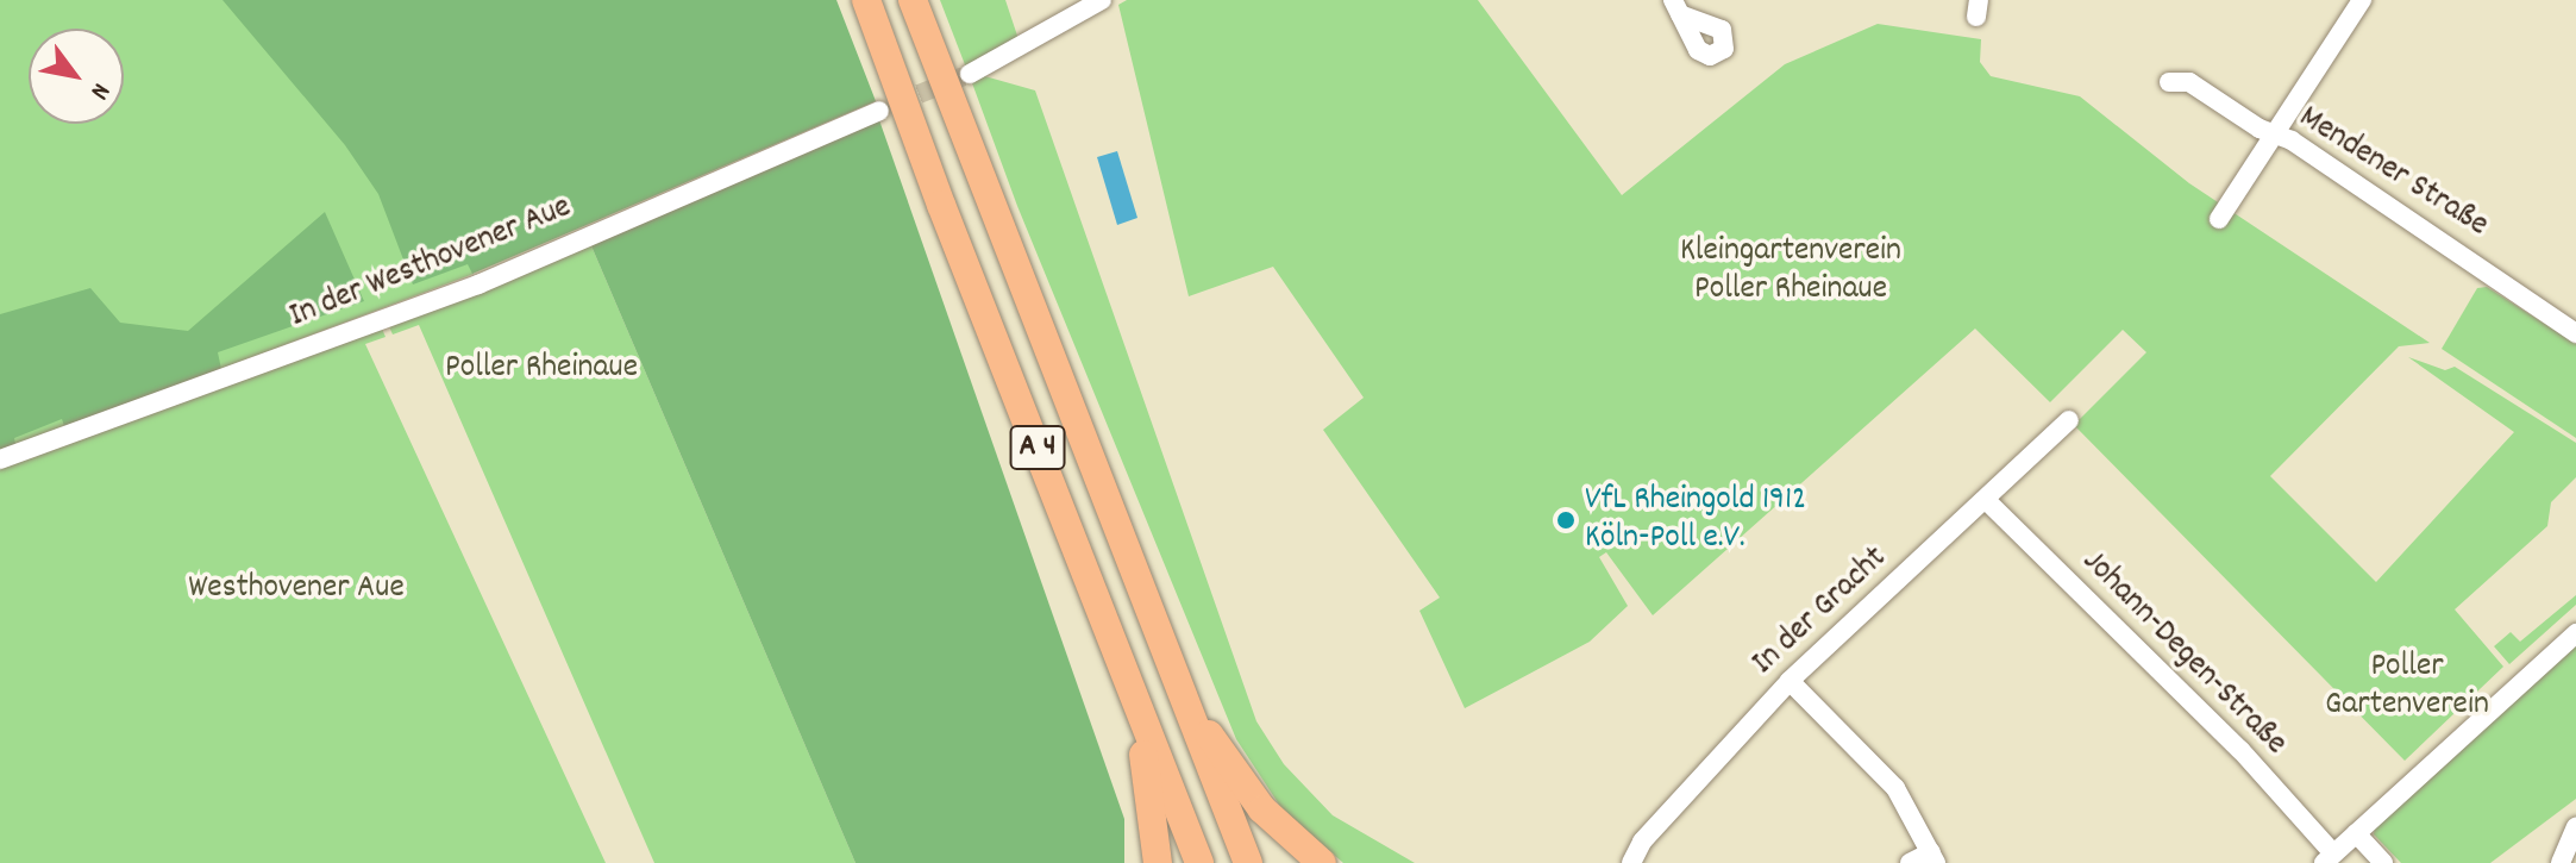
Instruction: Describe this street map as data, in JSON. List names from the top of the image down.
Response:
{
  "streets": {
    "highway": ["A 4"],
    "street": [
      "Mendener Straße",
      "In der Westhovener Aue",
      "In der Gracht",
      "Johann-Degen-Straße"
    ]
  },
  "crossings": [
    ["In der Gracht", "Johann-Degen-Straße"]
  ],
  "parks": [
    "Kleingartenverein Poller Rheinaue",
    "Poller Rheinaue",
    "Westhovener Aue",
    "Poller Gartenverein"
  ],
  "places": ["VfL Rheingold 1912 Köln-Poll e.V."],
  "north": "bottom right"
}
